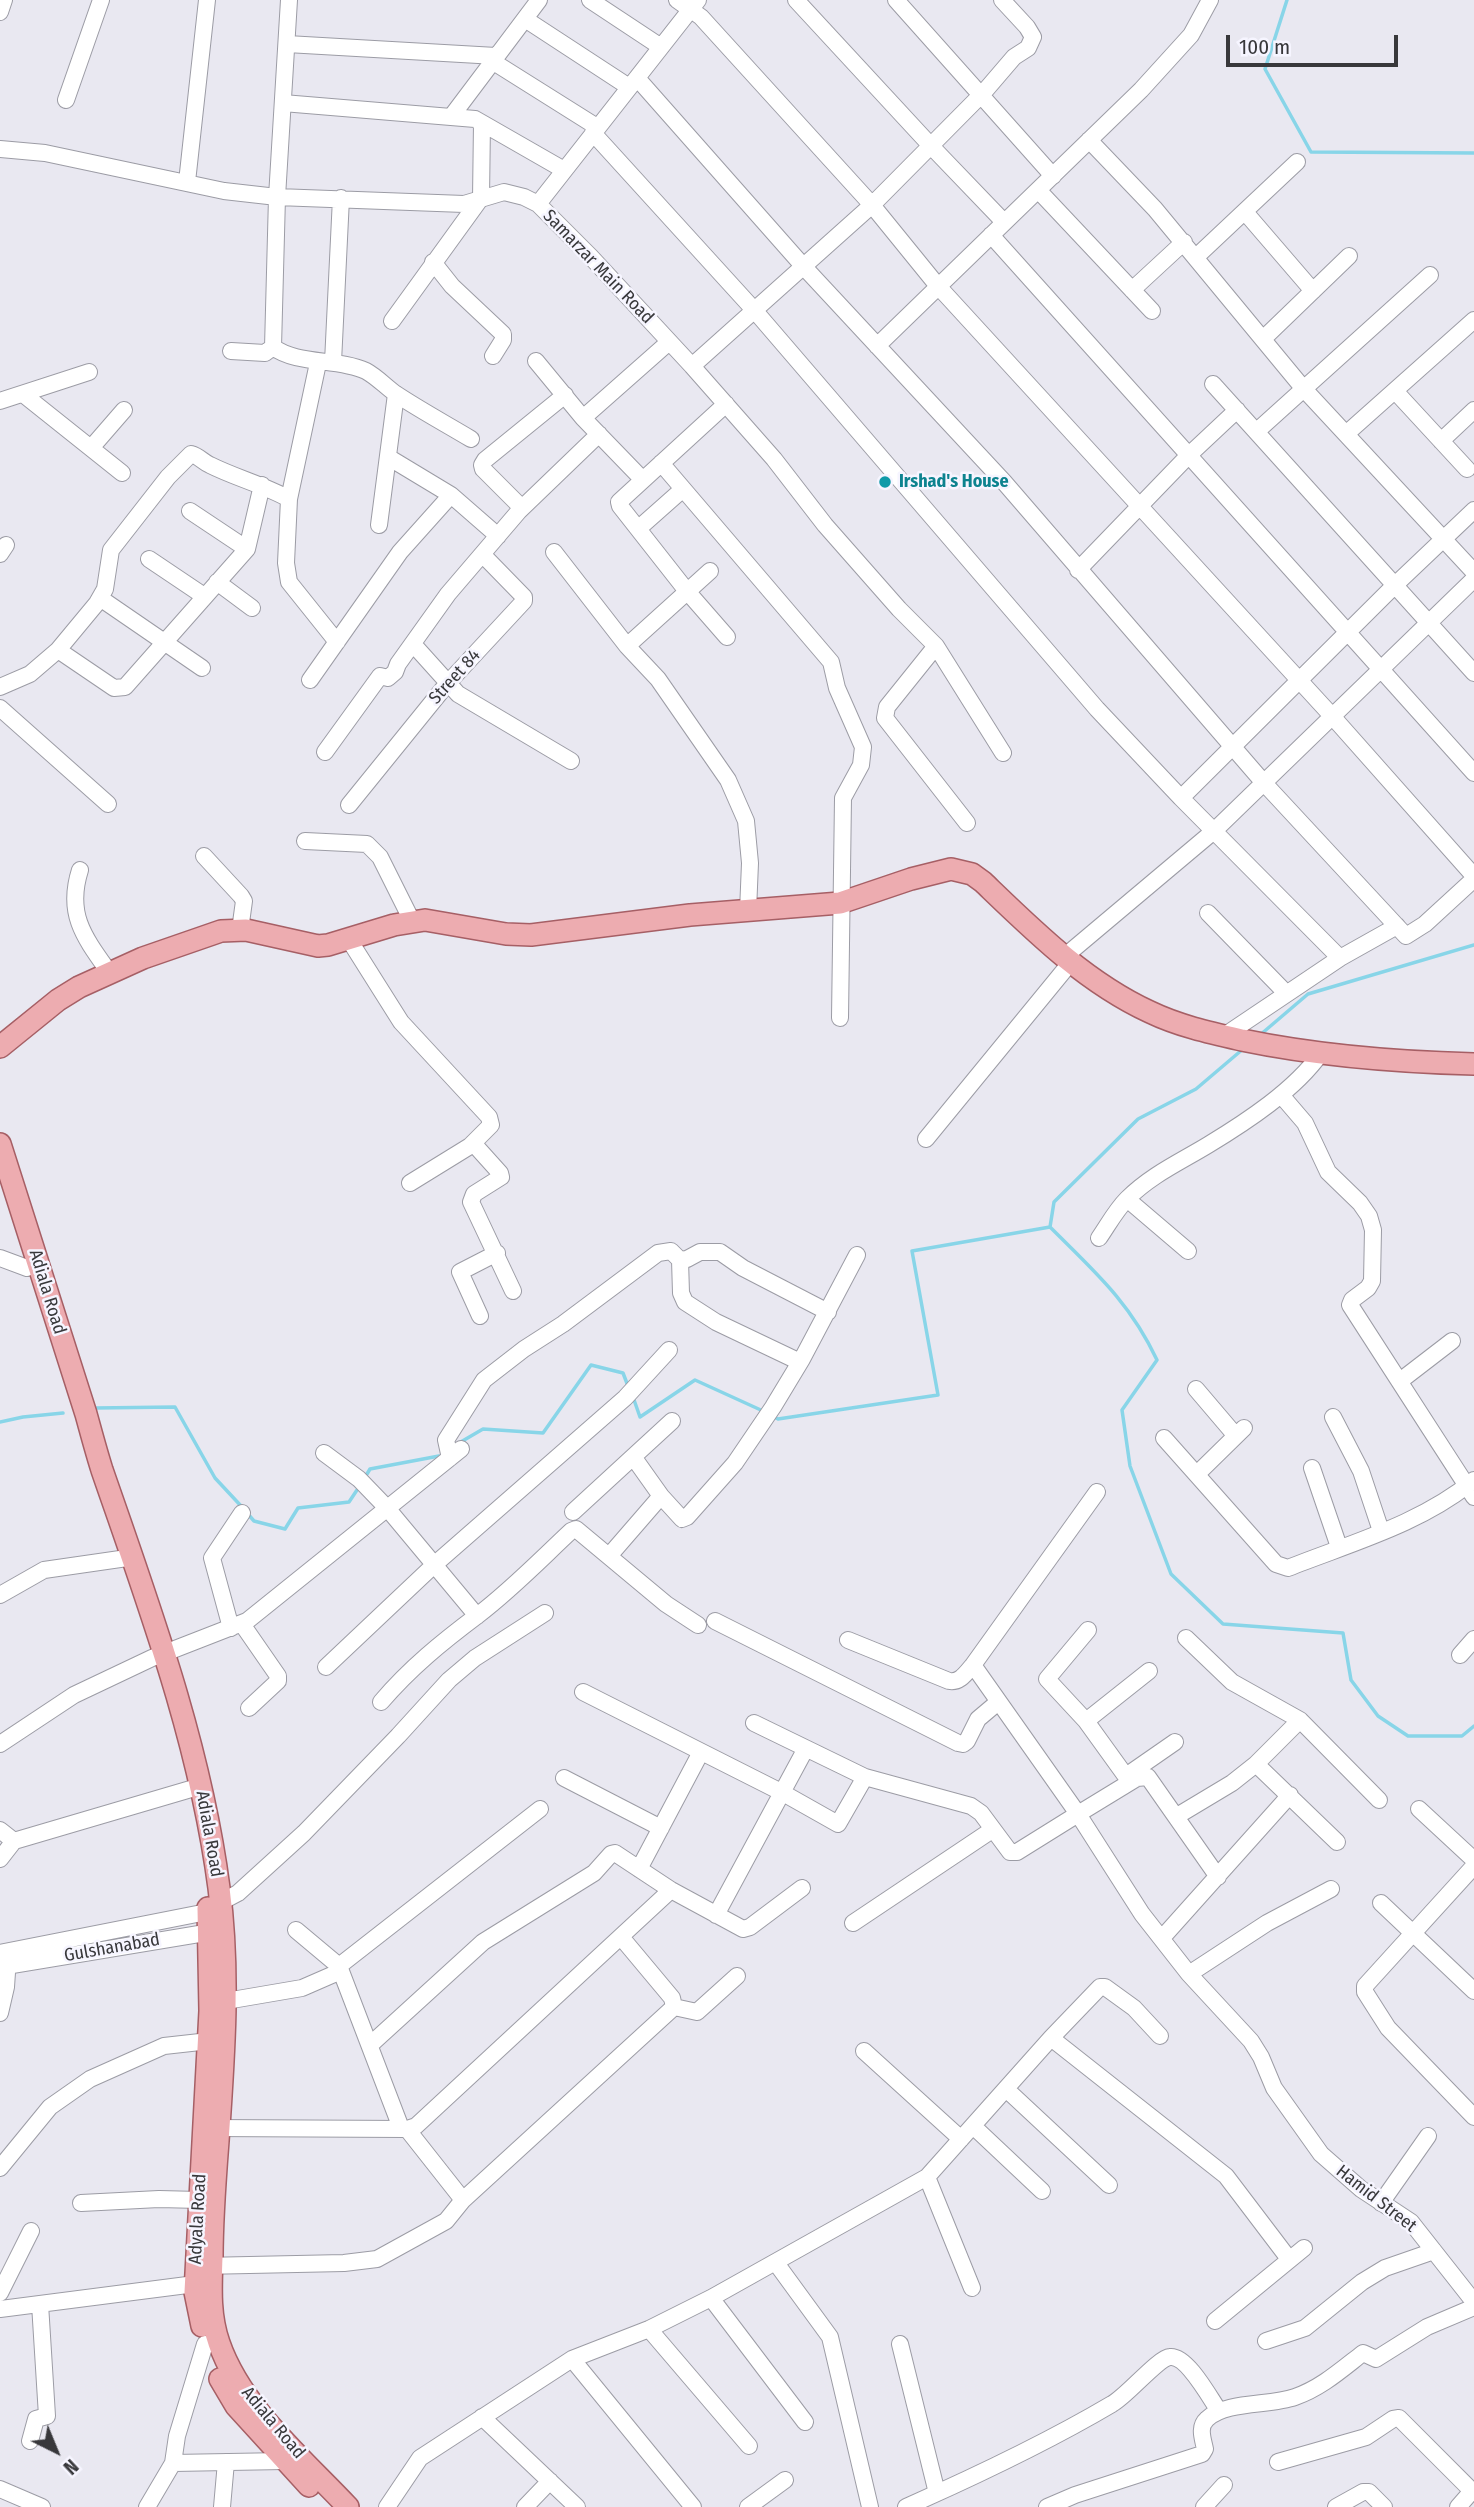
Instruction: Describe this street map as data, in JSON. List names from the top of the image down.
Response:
{
  "streets": {
    "main road": ["Adiala Road", "Adyala Road"],
    "street": [
      "Samarzar Main Road",
      "Street 84",
      "Gulshanabad",
      "Hamid Street"
    ]
  },
  "crossings": [
    ["Adiala Road", "Gulshanabad"],
    ["Adiala Road", "Adyala Road"],
    ["Gulshanabad", "Adyala Road"]
  ],
  "places": ["Irshad's House"],
  "scale_bar": "100 m",
  "north": "bottom right"
}
